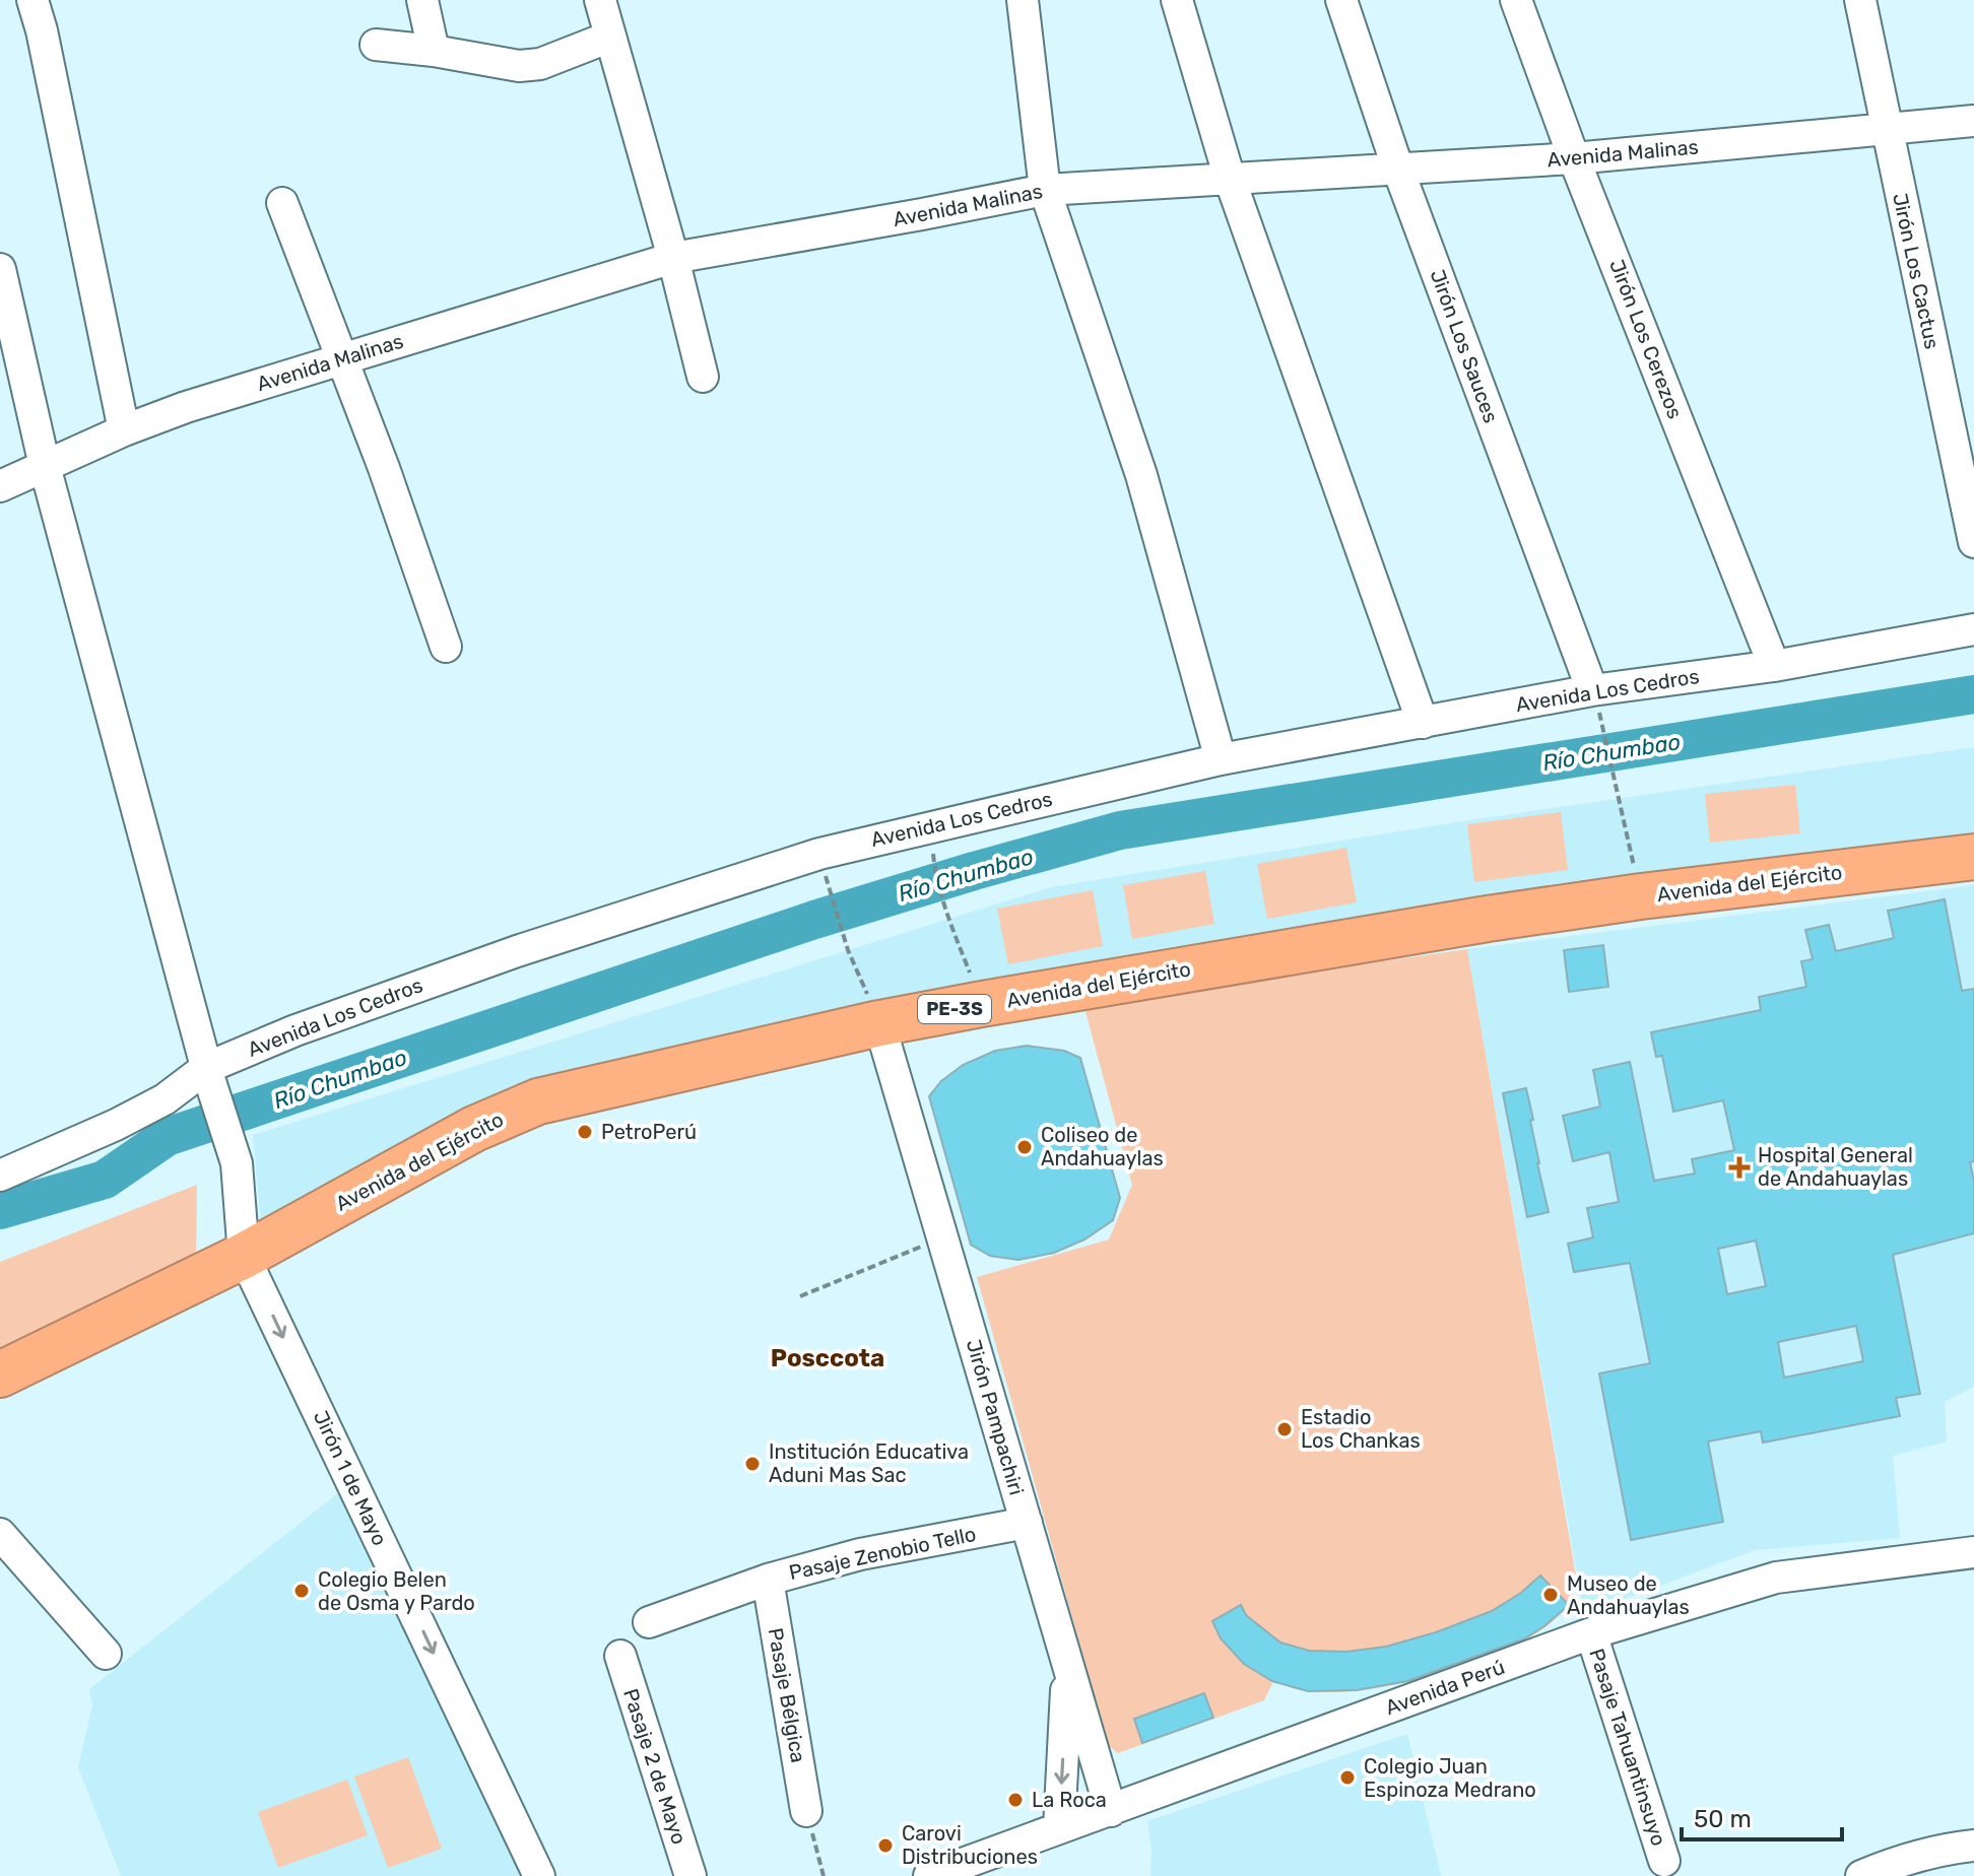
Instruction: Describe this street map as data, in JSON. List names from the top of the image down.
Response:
{
  "streets": {
    "highway": ["Avenida del Ejército", "PE-3S"],
    "street": [
      "Avenida Malinas",
      "Jirón Los Cactus",
      "Jirón Los Cerezos",
      "Jirón Los Sauces",
      "Avenida Los Cedros",
      "Jirón Pampachiri",
      "Jirón 1 de Mayo",
      "Pasaje Zenobio Tello",
      "Avenida Perú",
      "Pasaje Bélgica",
      "Pasaje Tahuantinsuyo",
      "Pasaje 2 de Mayo"
    ]
  },
  "crossings": [
    ["Avenida Malinas", "Jirón Los Cactus"],
    ["Avenida Malinas", "Jirón Los Cerezos"],
    ["Avenida Malinas", "Jirón Los Sauces"],
    ["Jirón Los Cerezos", "Avenida Los Cedros"],
    ["Jirón Los Sauces", "Avenida Los Cedros"],
    ["Avenida del Ejército", "Jirón Pampachiri"],
    ["Avenida del Ejército", "Jirón 1 de Mayo"],
    ["Jirón Pampachiri", "Pasaje Zenobio Tello"],
    ["Jirón Pampachiri", "Avenida Perú"],
    ["Pasaje Zenobio Tello", "Pasaje Bélgica"],
    ["Avenida Perú", "Pasaje Tahuantinsuyo"]
  ],
  "one_way": ["Jirón 1 de Mayo"],
  "districts": ["Posccota"],
  "water": ["Río Chumbao"],
  "places": {
    "other": [
      "PetroPerú",
      "Coliseo de Andahuaylas",
      "Estadio Los Chankas",
      "Institución Educativa Aduni Mas Sac",
      "Colegio Belen de Osma y Pardo",
      "Museo de Andahuaylas",
      "Colegio Juan Espinoza Medrano",
      "La Roca",
      "Carovi Distribuciones"
    ],
    "health": ["Hospital General de Andahuaylas"]
  },
  "scale_bar": "50 m"
}
